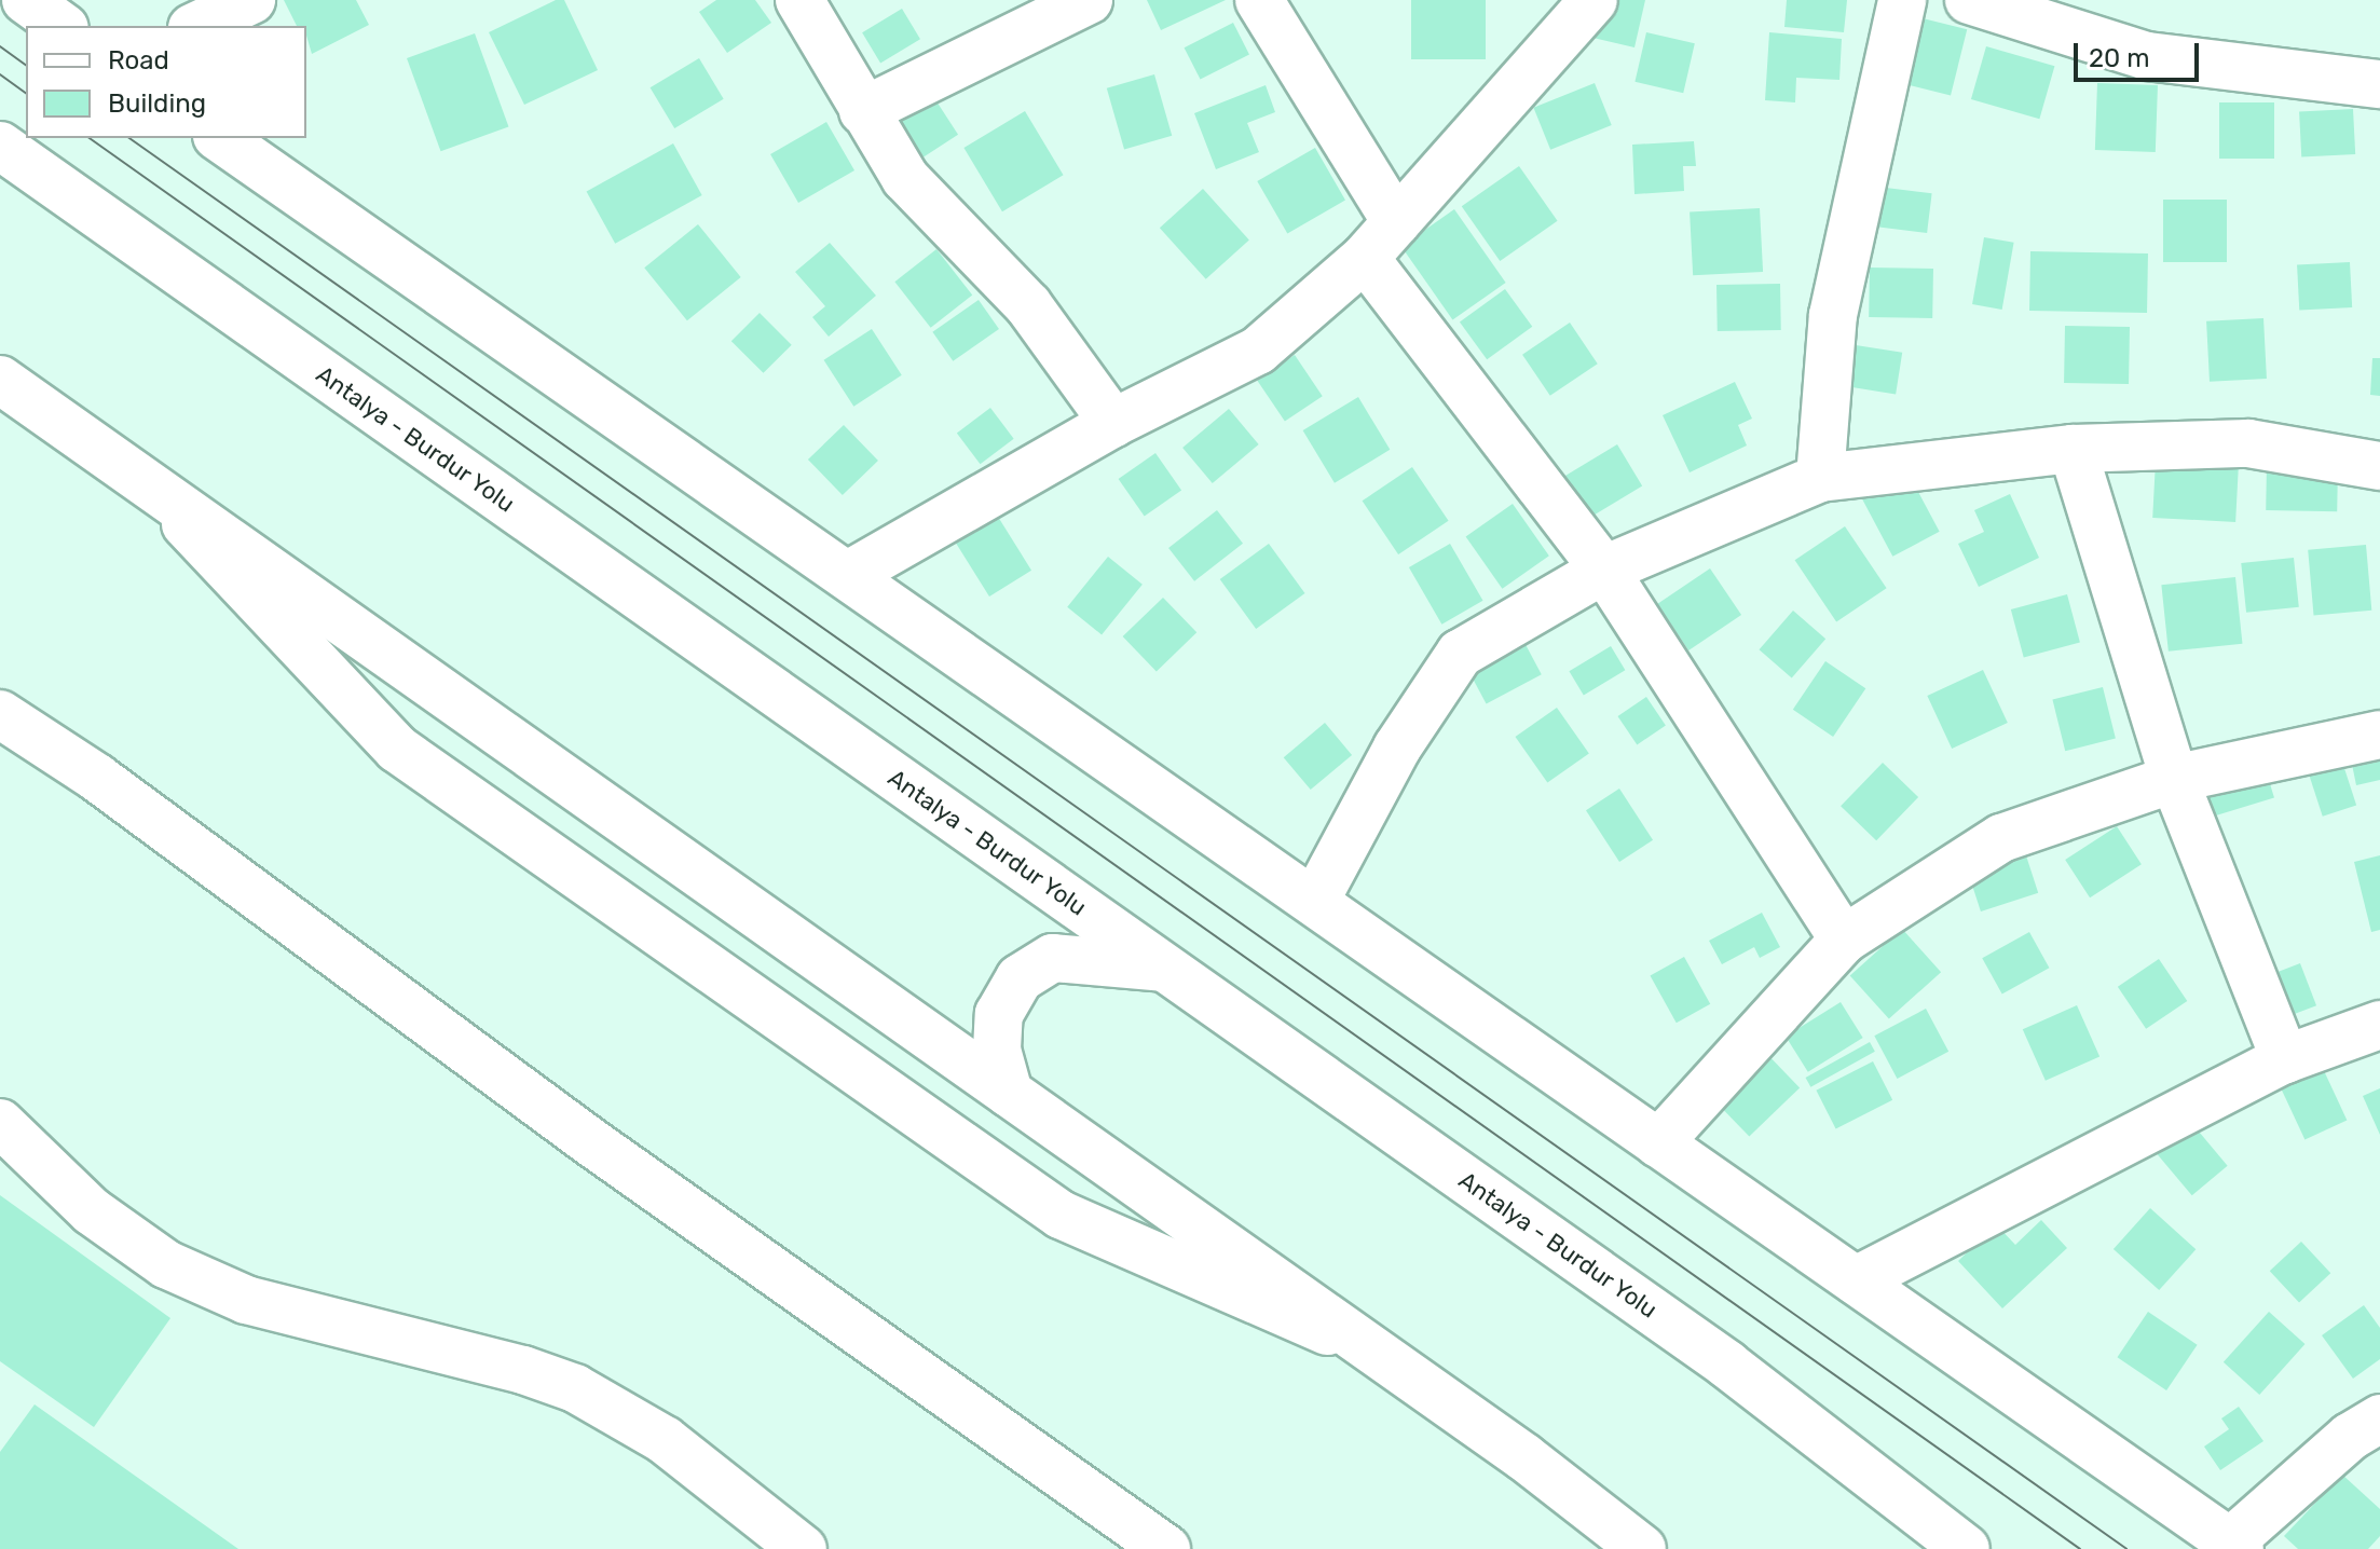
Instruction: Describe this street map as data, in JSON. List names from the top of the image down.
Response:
{
  "streets": {
    "main road": ["Antalya - Burdur Yolu"]
  },
  "legend": ["Road", "Building"],
  "scale_bar": "20 m"
}
